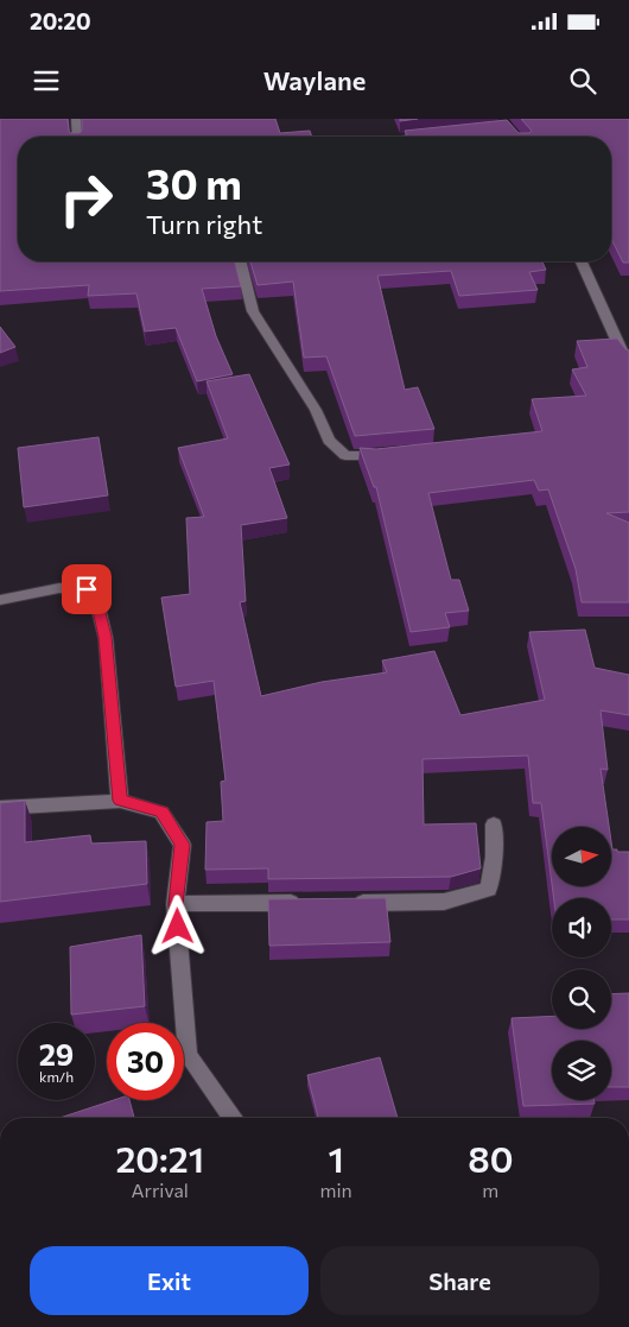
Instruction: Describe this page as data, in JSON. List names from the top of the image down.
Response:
{
  "north": "right",
  "page": {
    "status": "20:20",
    "header": "Waylane",
    "turn": ["30 m", "Turn right"],
    "speed": "29 km/h",
    "limit": "30",
    "eta": [
      "20:21",
      "Arrival",
      "1",
      "min",
      "80",
      "m"
    ],
    "buttons": ["Exit", "Share"]
  }
}
